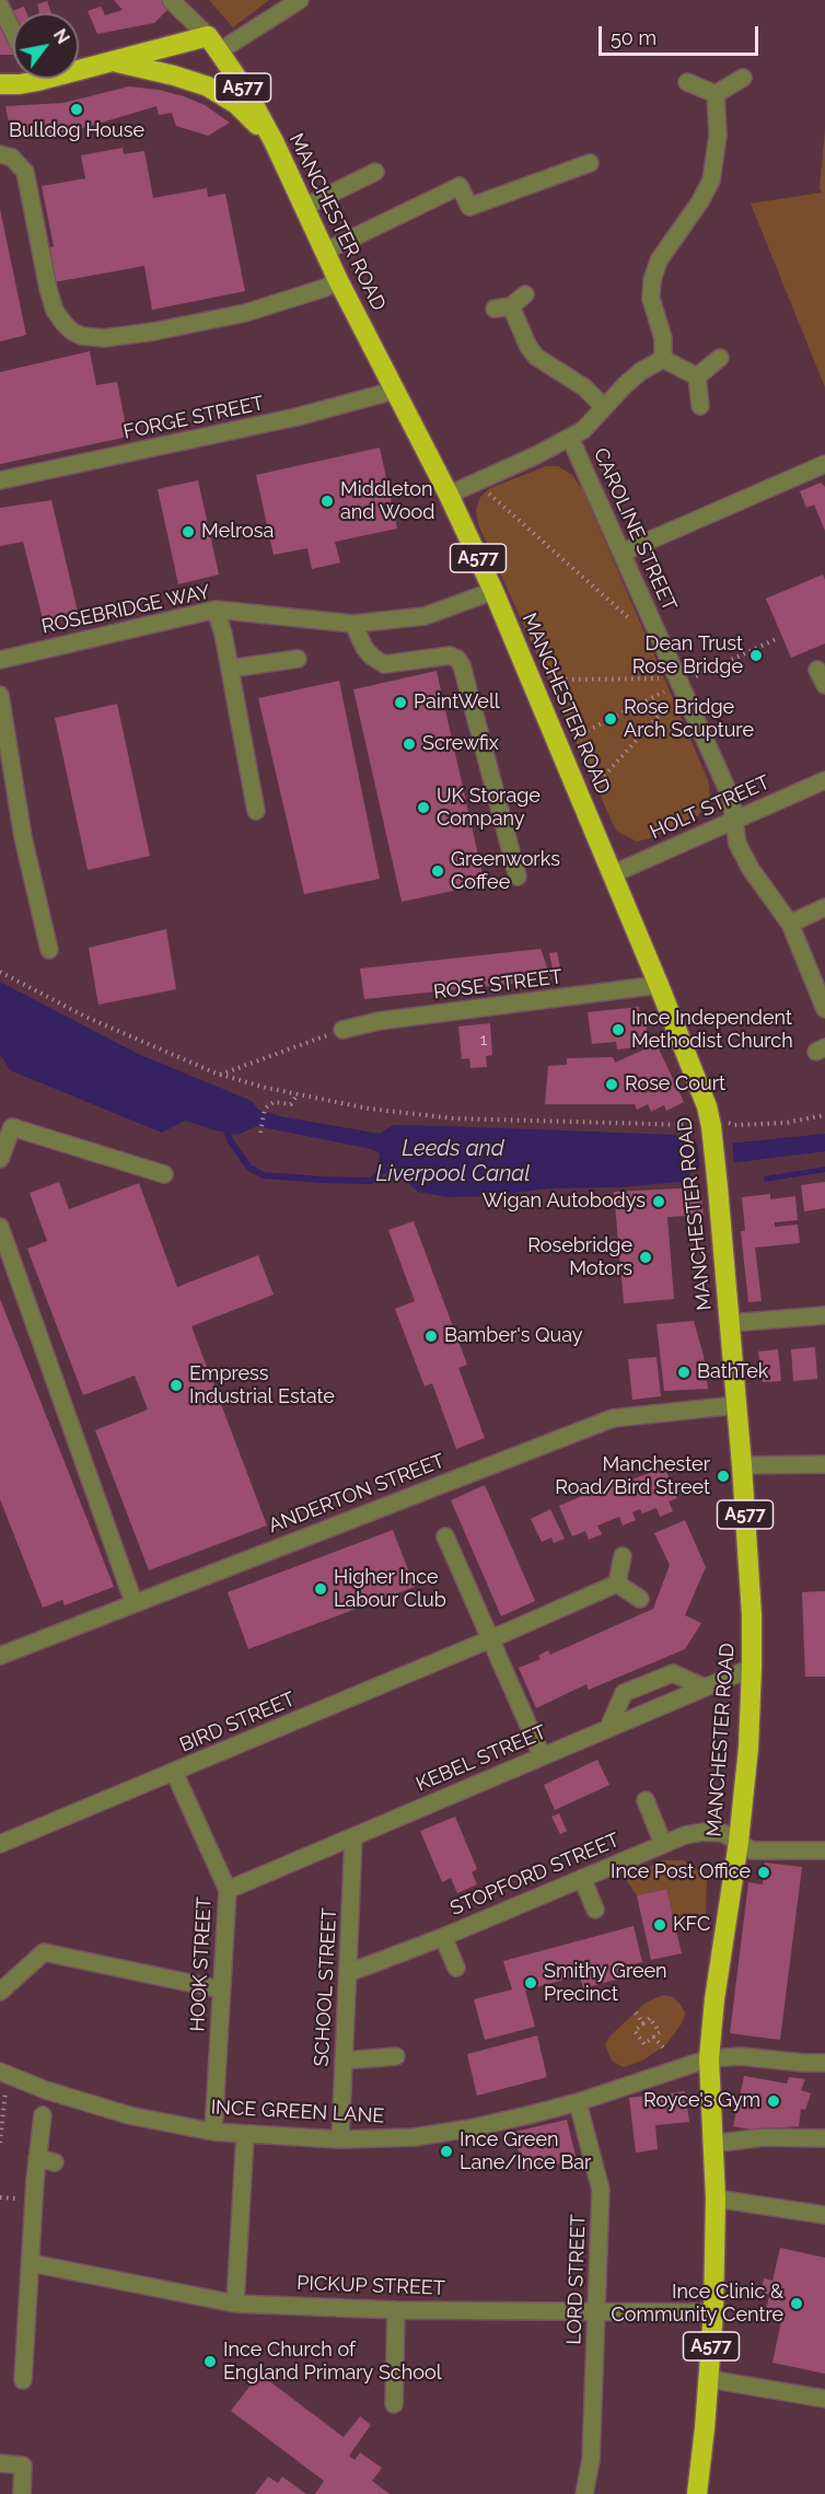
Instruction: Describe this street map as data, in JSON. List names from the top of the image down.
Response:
{
  "streets": {
    "highway": ["A577", "MANCHESTER ROAD"],
    "street": [
      "FORGE STREET",
      "CAROLINE STREET",
      "ROSEBRIDGE WAY",
      "HOLT STREET",
      "ROSE STREET",
      "ANDERTON STREET",
      "BIRD STREET",
      "KEBEL STREET",
      "STOPFORD STREET",
      "HOOK STREET",
      "SCHOOL STREET",
      "INCE GREEN LANE",
      "LORD STREET",
      "PICKUP STREET"
    ]
  },
  "crossings": [
    ["MANCHESTER ROAD", "FORGE STREET"],
    ["MANCHESTER ROAD", "ROSEBRIDGE WAY"],
    ["MANCHESTER ROAD", "HOLT STREET"],
    ["MANCHESTER ROAD", "ROSE STREET"],
    ["MANCHESTER ROAD", "ANDERTON STREET"],
    ["MANCHESTER ROAD", "KEBEL STREET"],
    ["MANCHESTER ROAD", "STOPFORD STREET"],
    ["MANCHESTER ROAD", "INCE GREEN LANE"],
    ["MANCHESTER ROAD", "PICKUP STREET"],
    ["CAROLINE STREET", "HOLT STREET"],
    ["BIRD STREET", "HOOK STREET"],
    ["KEBEL STREET", "HOOK STREET"],
    ["KEBEL STREET", "SCHOOL STREET"],
    ["STOPFORD STREET", "SCHOOL STREET"],
    ["HOOK STREET", "INCE GREEN LANE"],
    ["SCHOOL STREET", "INCE GREEN LANE"],
    ["INCE GREEN LANE", "LORD STREET"],
    ["LORD STREET", "PICKUP STREET"]
  ],
  "water": ["Leeds and Liverpool Canal"],
  "places": [
    "Bulldog House",
    "Middleton and Wood",
    "Melrosa",
    "Dean Trust Rose Bridge",
    "PaintWell",
    "Rose Bridge Arch Scupture",
    "Screwfix",
    "UK Storage Company",
    "Greenworks Coffee",
    "Ince Independent Methodist Church",
    "Rose Court",
    "Wigan Autobodys",
    "Rosebridge Motors",
    "Bamber's Quay",
    "BathTek",
    "Empress Industrial Estate",
    "Manchester Road/Bird Street",
    "Higher Ince Labour Club",
    "Ince Post Office",
    "KFC",
    "Smithy Green Precinct",
    "Royce's Gym",
    "Ince Green Lane/Ince Bar",
    "Ince Clinic & Community Centre",
    "Ince Church of England Primary School"
  ],
  "house_numbers": ["1"],
  "scale_bar": "50 m",
  "north": "top right"
}
